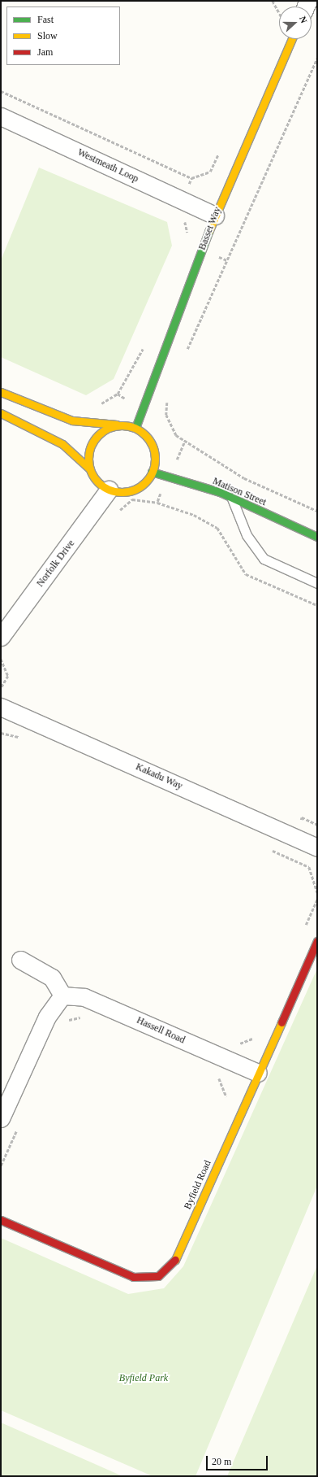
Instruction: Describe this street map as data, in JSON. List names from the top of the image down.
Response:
{
  "streets": {
    "street": [
      "Westmeath Loop",
      "Basset Way",
      "Matison Street",
      "Norfolk Drive",
      "Kakadu Way",
      "Hassell Road",
      "Byfield Road"
    ]
  },
  "crossings": [
    ["Westmeath Loop", "Basset Way"],
    ["Basset Way", "Matison Street"],
    ["Basset Way", "Norfolk Drive"],
    ["Matison Street", "Norfolk Drive"],
    ["Hassell Road", "Byfield Road"]
  ],
  "parks": ["Byfield Park"],
  "legend": ["Fast", "Slow", "Jam"],
  "scale_bar": "20 m",
  "north": "right"
}
